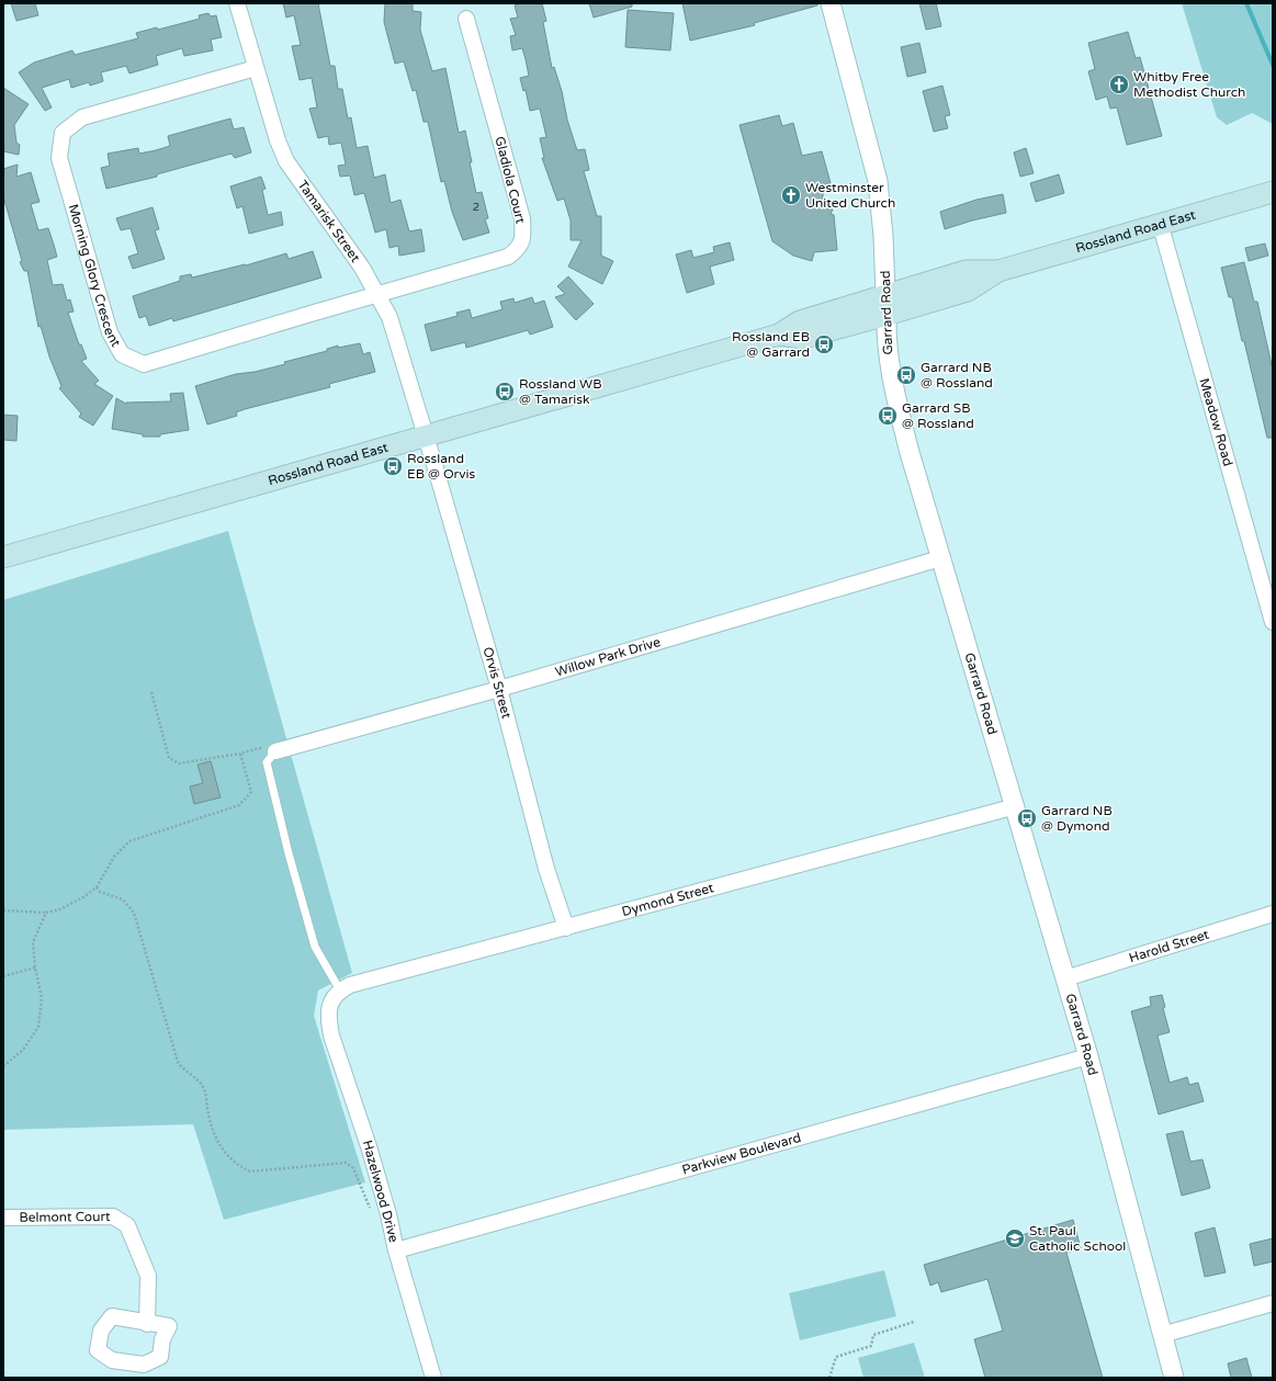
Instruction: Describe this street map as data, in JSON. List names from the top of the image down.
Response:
{
  "streets": {
    "main road": ["Rossland Road East"],
    "street": [
      "Gladiola Court",
      "Tamarisk Street",
      "Morning Glory Crescent",
      "Garrard Road",
      "Meadow Road",
      "Willow Park Drive",
      "Orvis Street",
      "Dymond Street",
      "Harold Street",
      "Parkview Boulevard",
      "Hazelwood Drive",
      "Belmont Court"
    ]
  },
  "crossings": [
    ["Gladiola Court", "Tamarisk Street"],
    ["Gladiola Court", "Morning Glory Crescent"],
    ["Tamarisk Street", "Rossland Road East"],
    ["Tamarisk Street", "Morning Glory Crescent"],
    ["Tamarisk Street", "Orvis Street"],
    ["Rossland Road East", "Garrard Road"],
    ["Rossland Road East", "Meadow Road"],
    ["Rossland Road East", "Orvis Street"],
    ["Garrard Road", "Willow Park Drive"],
    ["Garrard Road", "Dymond Street"],
    ["Garrard Road", "Harold Street"],
    ["Garrard Road", "Parkview Boulevard"],
    ["Willow Park Drive", "Orvis Street"],
    ["Orvis Street", "Dymond Street"],
    ["Dymond Street", "Hazelwood Drive"],
    ["Parkview Boulevard", "Hazelwood Drive"]
  ],
  "places": {
    "church": ["Whitby Free Methodist Church", "Westminster United Church"],
    "bus stop": [
      "Rossland EB @ Garrard",
      "Garrard NB @ Rossland",
      "Rossland WB @ Tamarisk",
      "Garrard SB @ Rossland",
      "Rossland EB @ Orvis",
      "Garrard NB @ Dymond"
    ],
    "school or university": ["St. Paul Catholic School"]
  },
  "house_numbers": ["2"]
}
